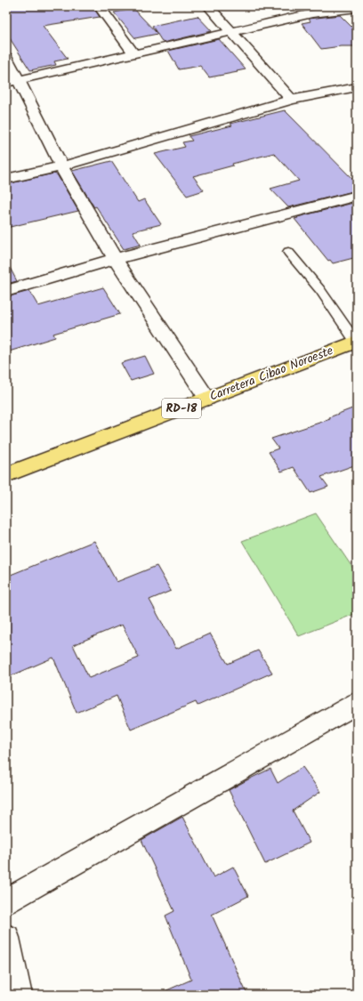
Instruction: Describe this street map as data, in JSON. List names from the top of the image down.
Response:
{
  "streets": {
    "main road": ["Carretera Cibao Noroeste", "RD-18"]
  }
}
